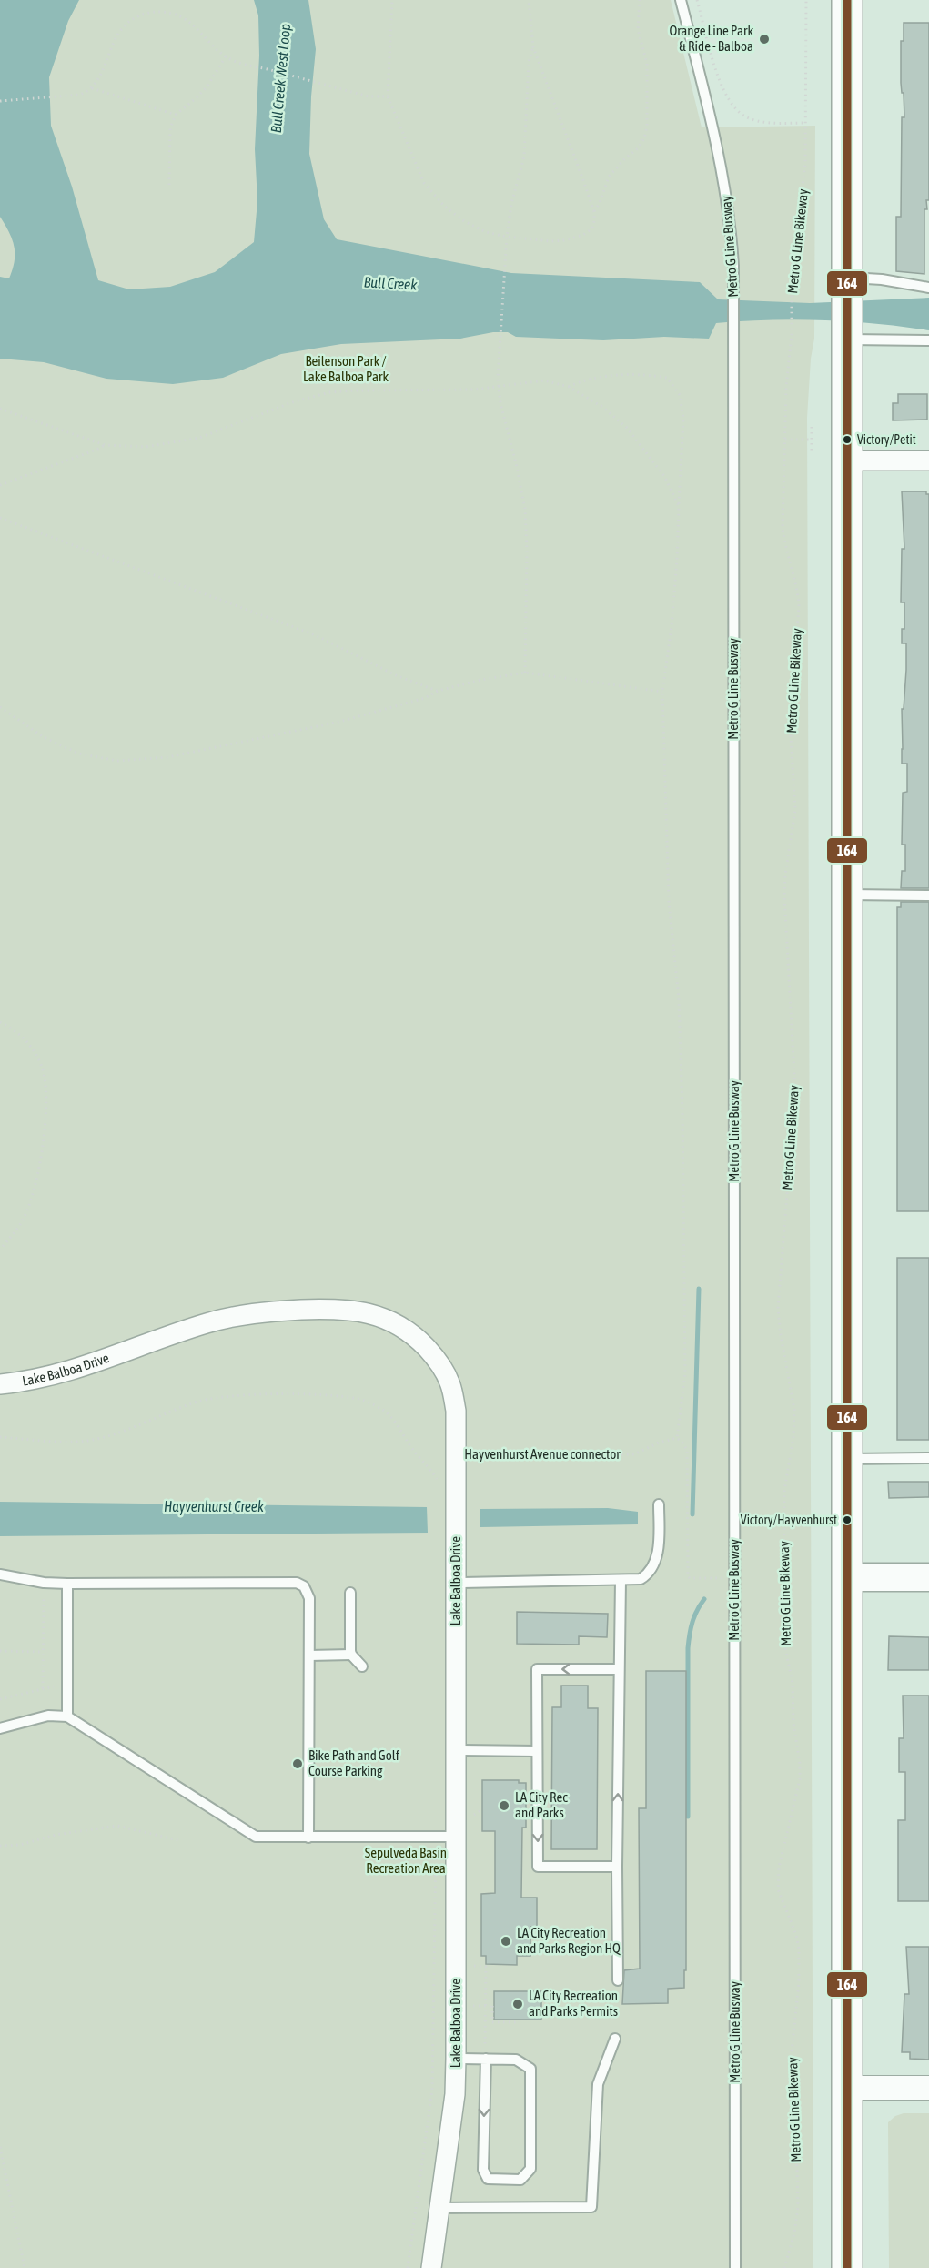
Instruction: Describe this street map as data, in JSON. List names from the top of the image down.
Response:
{
  "streets": {
    "street": ["Lake Balboa Drive"],
    "lane": ["Metro G Line Busway"],
    "path": ["Metro G Line Bikeway", "Hayvenhurst Avenue connector"]
  },
  "crossings": [
    ["Lake Balboa Drive", "Hayvenhurst Avenue connector"]
  ],
  "water": ["Bull Creek West Loop", "Bull Creek", "Hayvenhurst Creek"],
  "parks": ["Beilenson Park / Lake Balboa Park", "Sepulveda Basin Recreation Area"],
  "places": [
    "Orange Line Park & Ride - Balboa",
    "Victory/Petit",
    "Victory/Hayvenhurst",
    "Bike Path and Golf Course Parking",
    "LA City Rec and Parks",
    "LA City Recreation and Parks Region HQ",
    "LA City Recreation and Parks Permits"
  ],
  "lines": ["transit line 164"]
}
